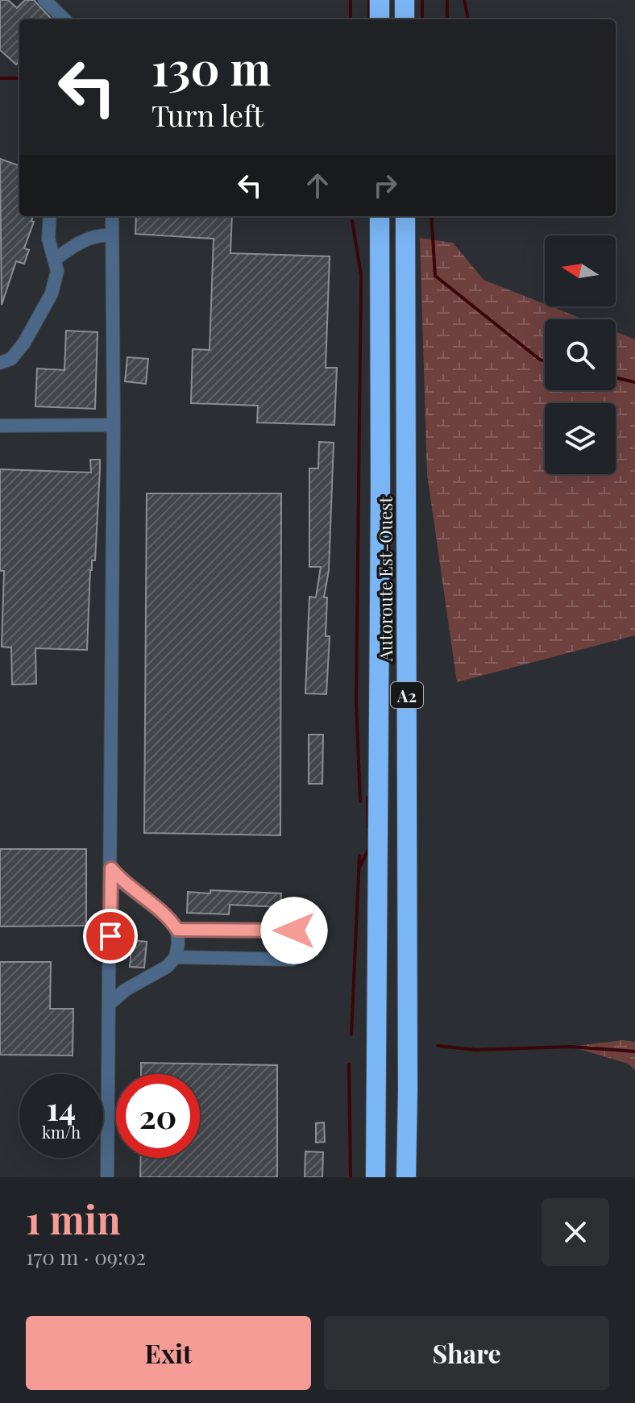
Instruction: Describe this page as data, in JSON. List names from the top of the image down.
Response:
{
  "streets": {
    "highway": ["Autoroute Est-Ouest", "A2"]
  },
  "north": "left",
  "page": {
    "turn": ["130 m", "Turn left"],
    "speed": "14 km/h",
    "limit": "20",
    "heading": ["1 min", "170 m · 09:02"],
    "buttons": ["Exit", "Share"]
  }
}
